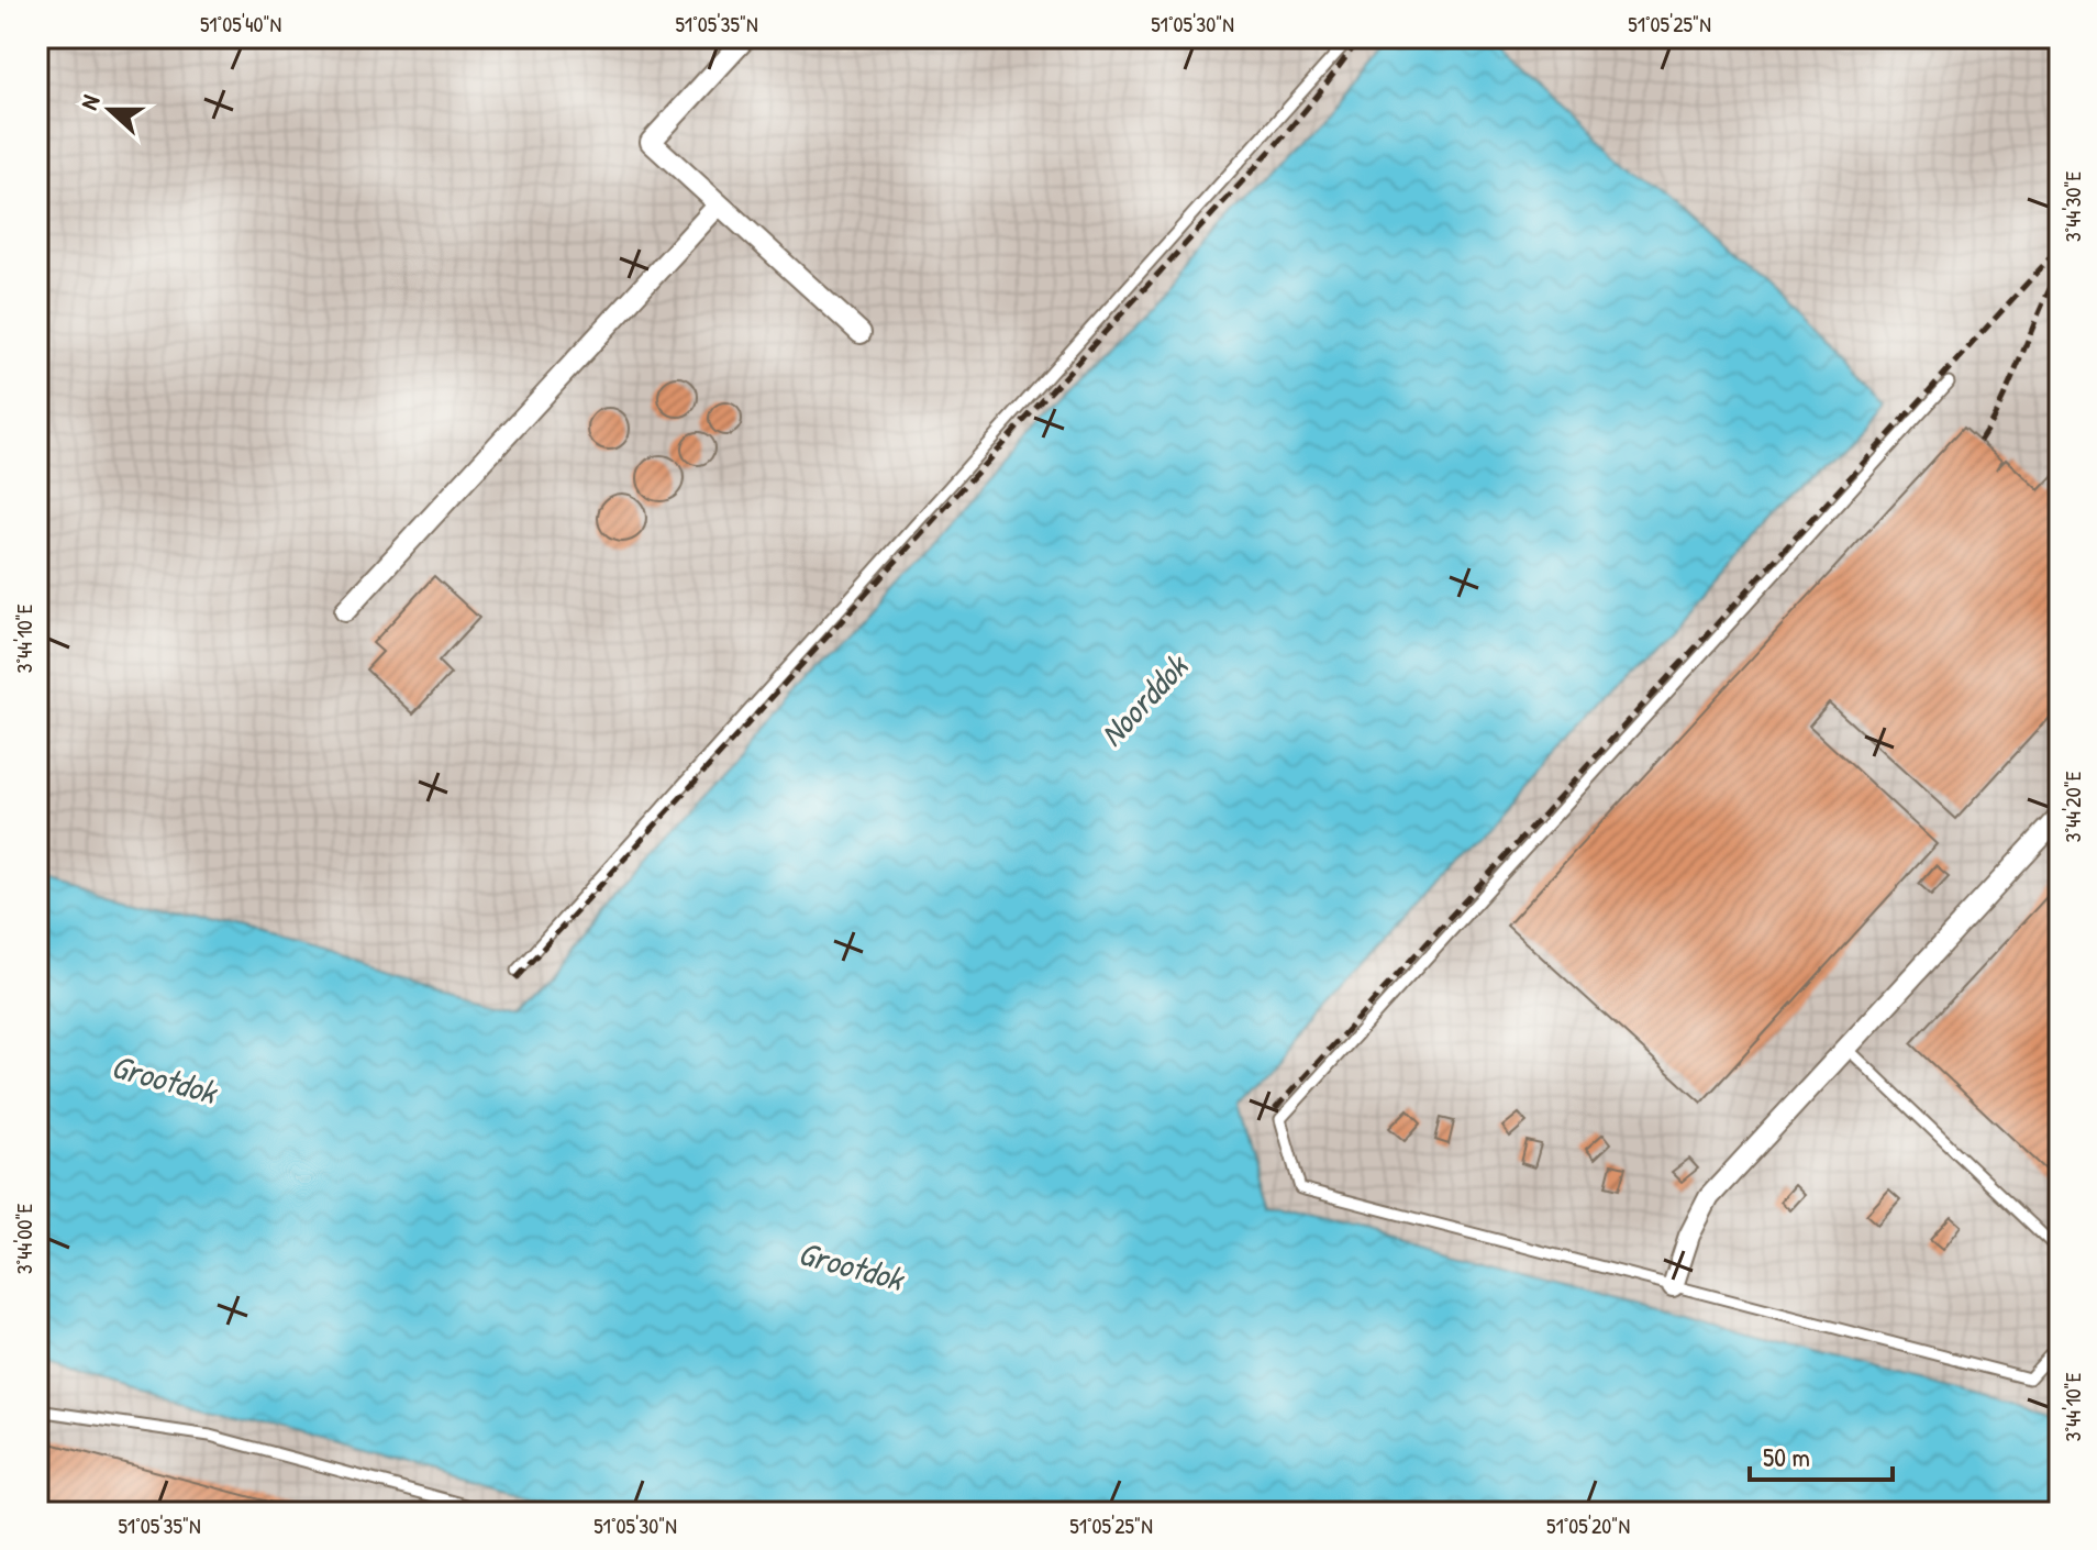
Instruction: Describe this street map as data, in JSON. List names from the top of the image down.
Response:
{
  "water": ["Noorddok", "Grootdok"],
  "scale_bar": "50 m",
  "north": "left",
  "coordinates": [
    "51°05'40\"N",
    "51°05'35\"N",
    "51°05'30\"N",
    "51°05'25\"N",
    "3°44'30\"E",
    "3°44'10\"E",
    "3°44'20\"E",
    "3°44'00\"E",
    "51°05'20\"N"
  ]
}
